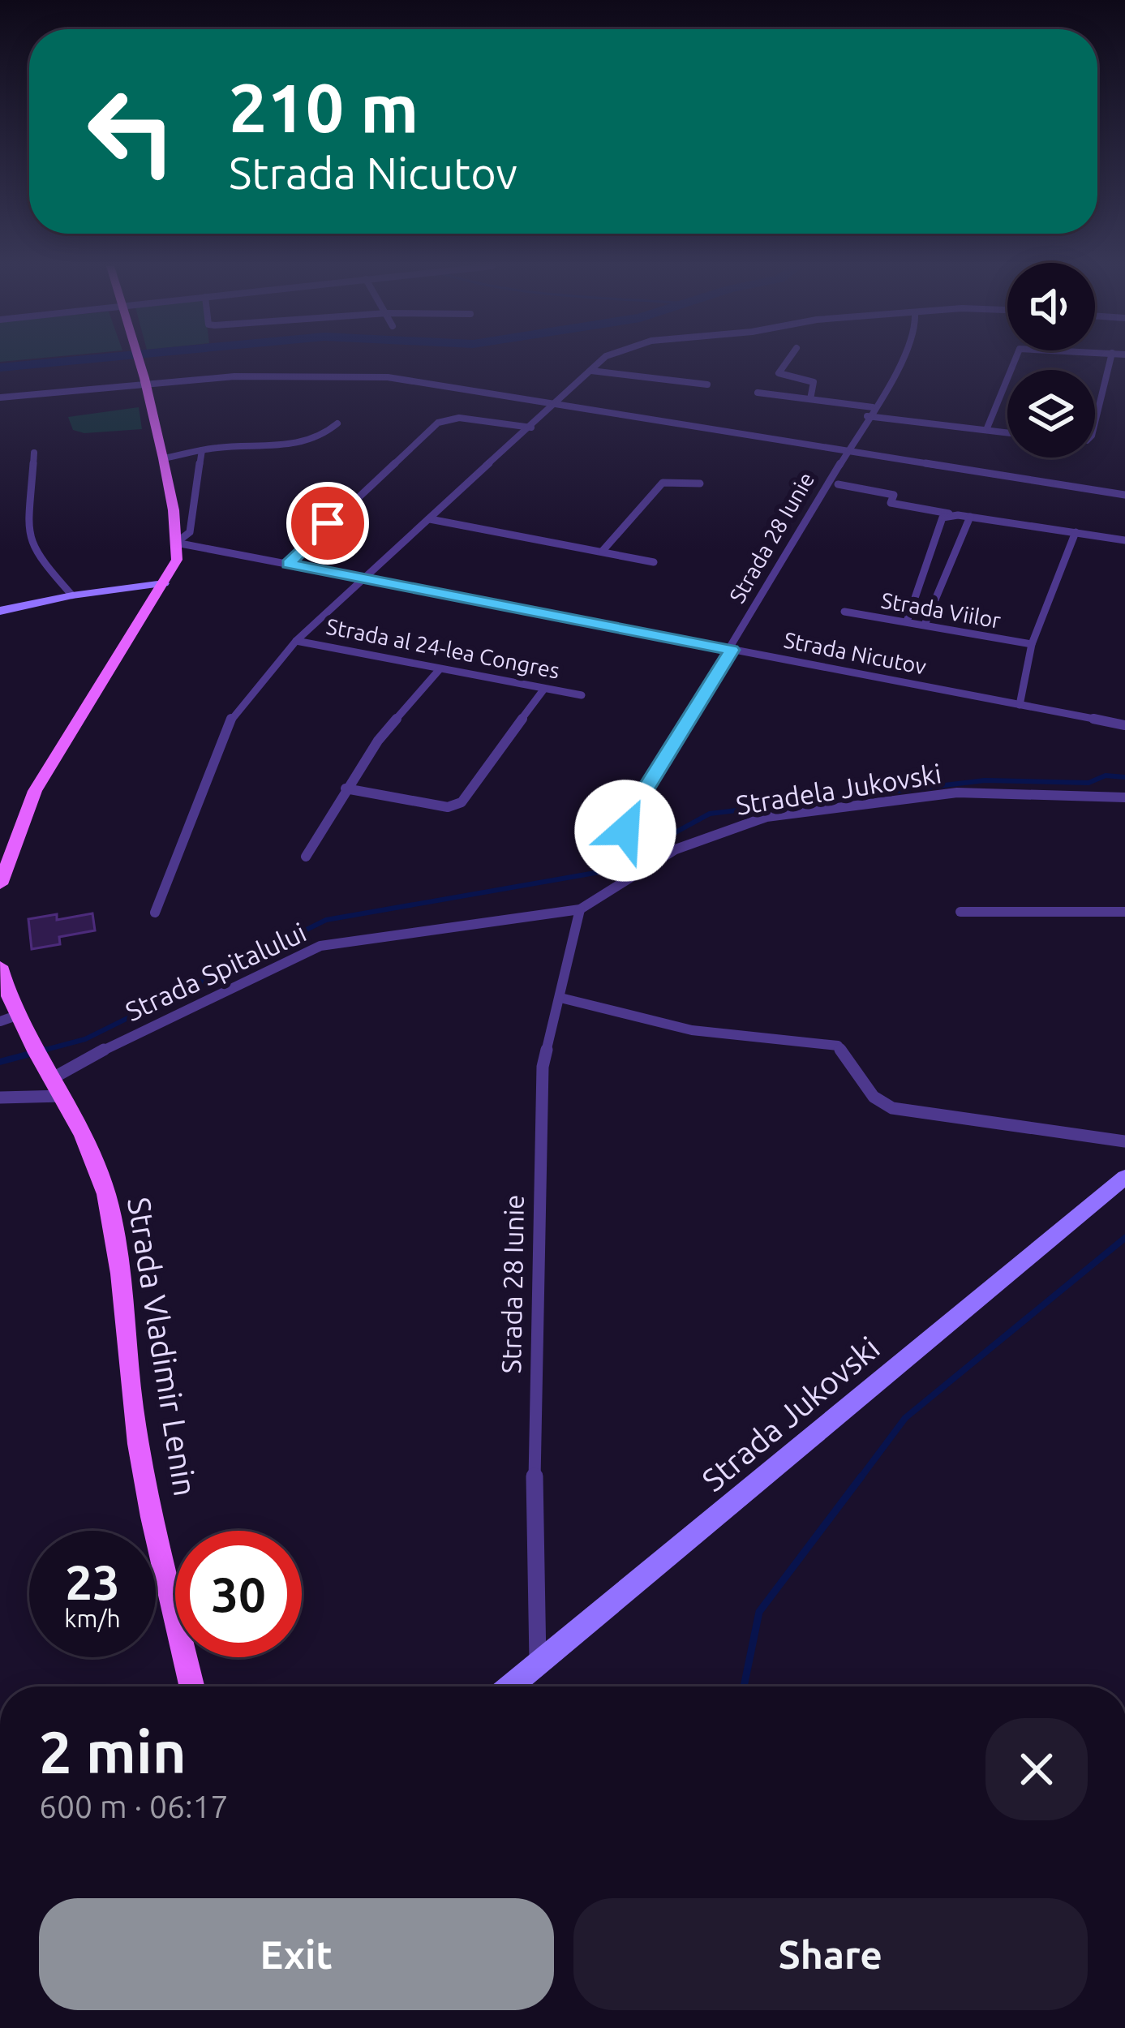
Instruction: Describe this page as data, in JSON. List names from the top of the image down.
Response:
{
  "streets": {
    "main road": ["Strada Vladimir Lenin", "Strada Jukovski"],
    "street": [
      "Strada 28 Iunie",
      "Strada Viilor",
      "Strada al 24-lea Congres",
      "Strada Nicutov",
      "Stradela Jukovski",
      "Strada Spitalului"
    ]
  },
  "crossings": [
    ["Strada 28 Iunie", "Strada Nicutov"],
    ["Strada 28 Iunie", "Stradela Jukovski"],
    ["Strada 28 Iunie", "Strada Spitalului"],
    ["Strada 28 Iunie", "Strada Jukovski"],
    ["Stradela Jukovski", "Strada Spitalului"],
    ["Strada Spitalului", "Strada Vladimir Lenin"]
  ],
  "page": {
    "turn": ["210 m", "Strada Nicutov"],
    "speed": "23 km/h",
    "limit": "30",
    "heading": ["2 min", "600 m · 06:17"],
    "buttons": ["Exit", "Share"]
  }
}
